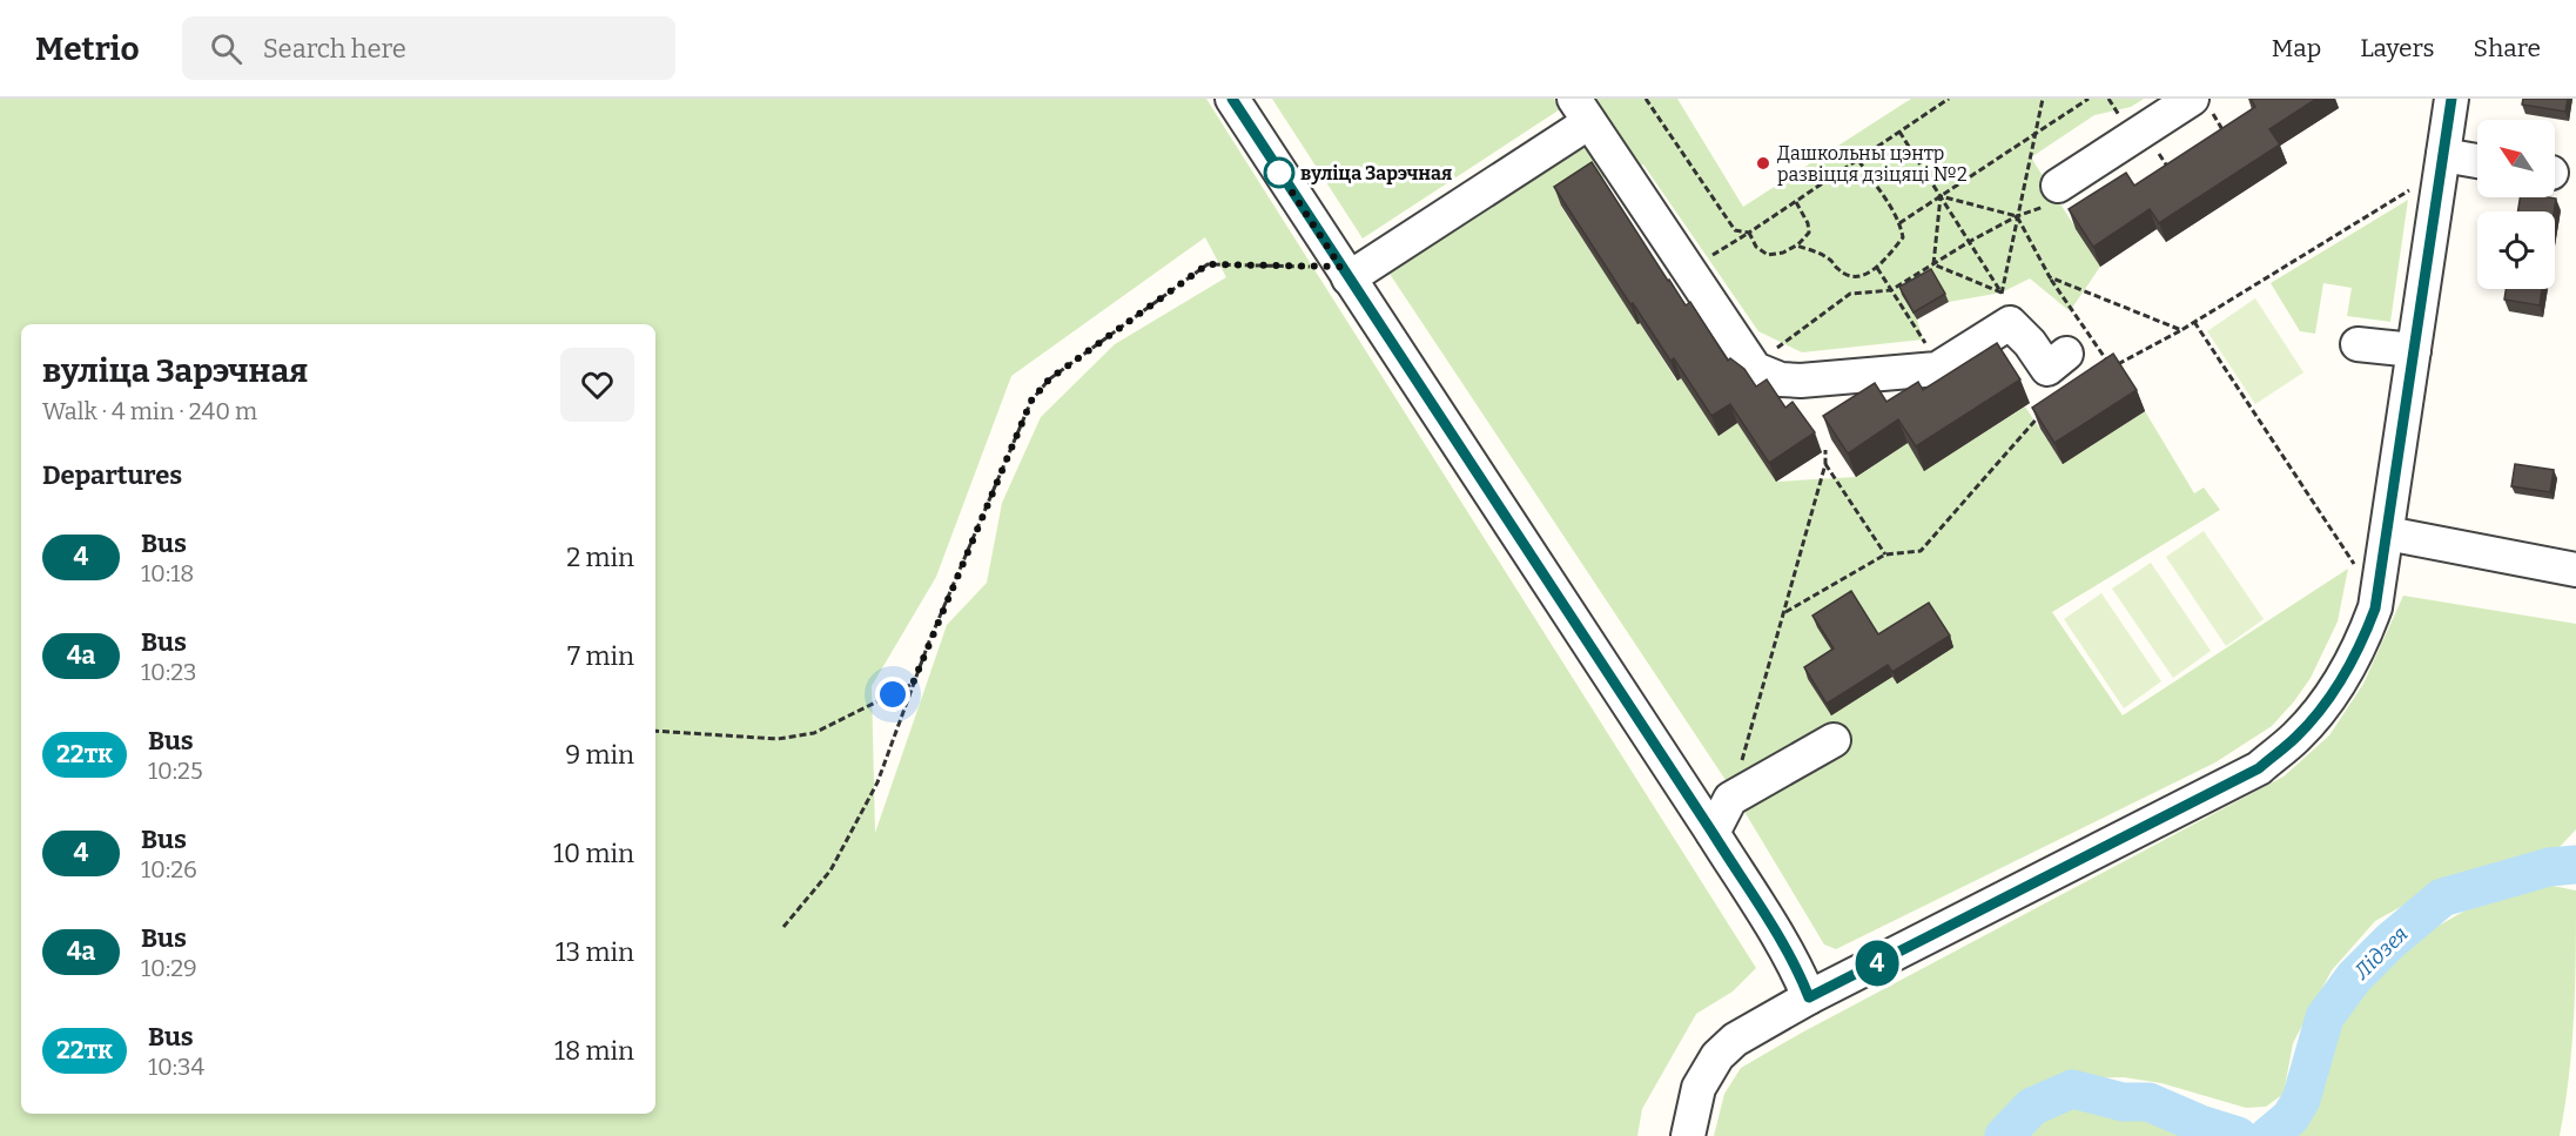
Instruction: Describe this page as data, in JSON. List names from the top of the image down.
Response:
{
  "water": ["Лідзея"],
  "places": ["Дашкольны цэнтр развіцця дзіцяці №2", "вуліца Зарэчная"],
  "lines": ["bus line 4"],
  "north": "top left",
  "page": {
    "header": "Metrio",
    "search": "Search here",
    "nav": ["Map", "Layers", "Share"],
    "on_map": "4",
    "heading": [
      ["вуліца Зарэчная", "Walk · 4 min · 240 m"],
      "Departures"
    ],
    "list": [
      {
        "mark": "4",
        "name": "Bus",
        "note": "10:18",
        "value": "2 min"
      },
      {
        "mark": "4а",
        "name": "Bus",
        "note": "10:23",
        "value": "7 min"
      },
      {
        "mark": "22тк",
        "name": "Bus",
        "note": "10:25",
        "value": "9 min"
      },
      {
        "mark": "4",
        "name": "Bus",
        "note": "10:26",
        "value": "10 min"
      },
      {
        "mark": "4а",
        "name": "Bus",
        "note": "10:29",
        "value": "13 min"
      },
      {
        "mark": "22тк",
        "name": "Bus",
        "note": "10:34",
        "value": "18 min"
      }
    ]
  }
}
